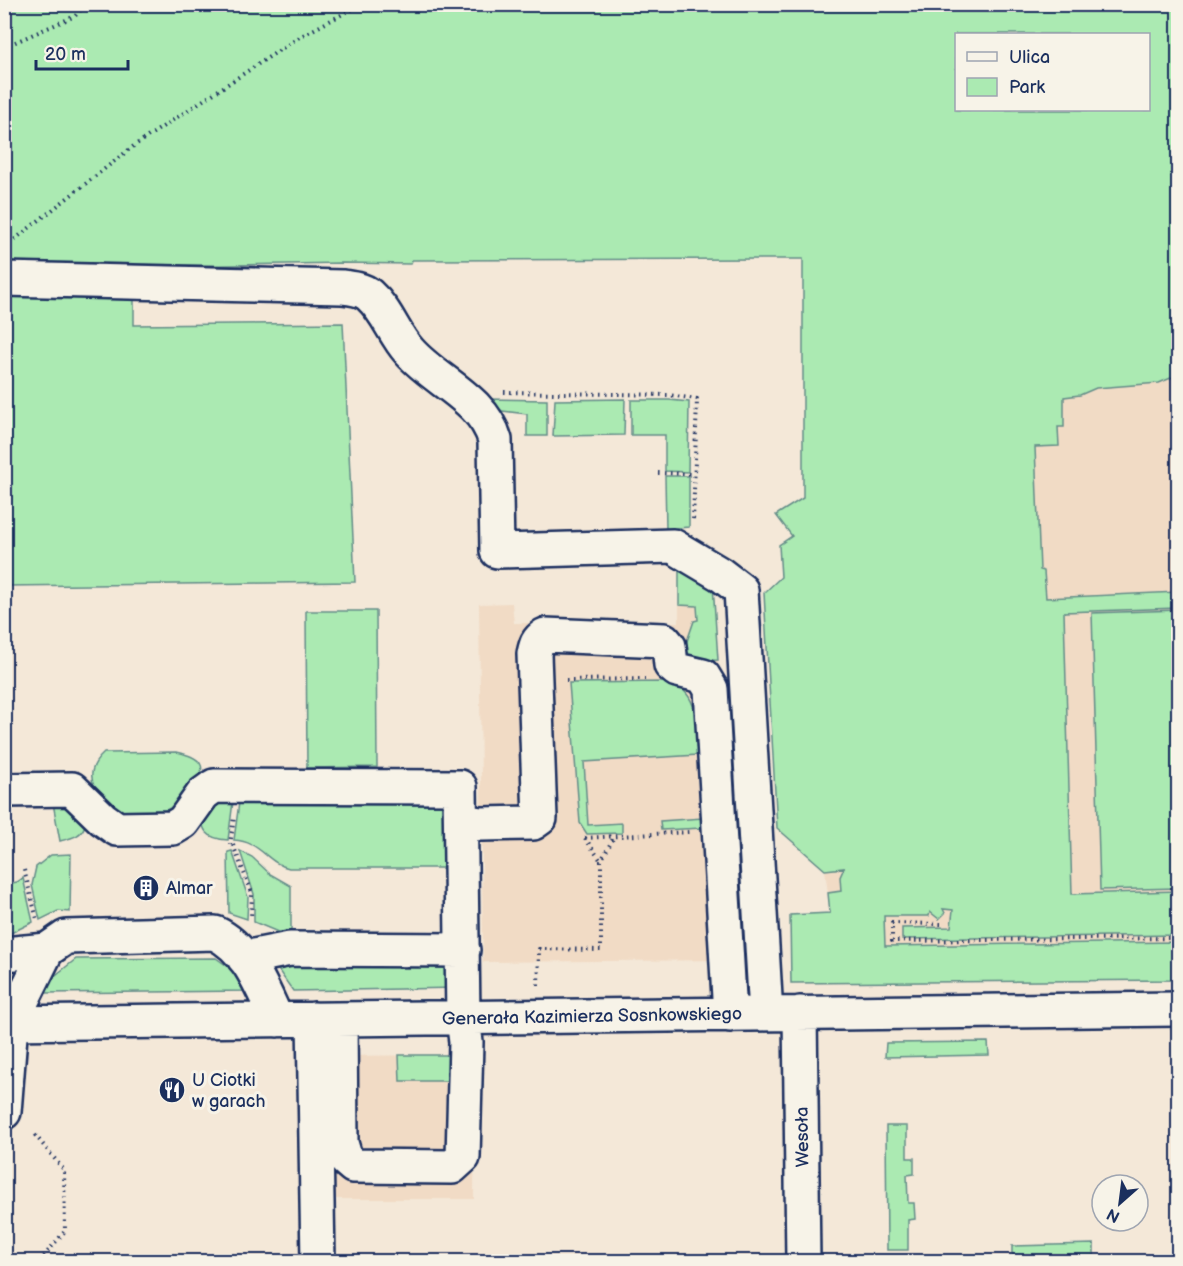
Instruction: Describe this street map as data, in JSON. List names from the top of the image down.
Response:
{
  "streets": {
    "street": ["Generała Kazimierza Sosnkowskiego", "Wesoła"]
  },
  "crossings": [
    ["Generała Kazimierza Sosnkowskiego", "Wesoła"]
  ],
  "places": {
    "building": ["Almar"],
    "restaurant": ["U Ciotki w garach"]
  },
  "legend": ["Ulica", "Park"],
  "scale_bar": "20 m",
  "north": "bottom left"
}
